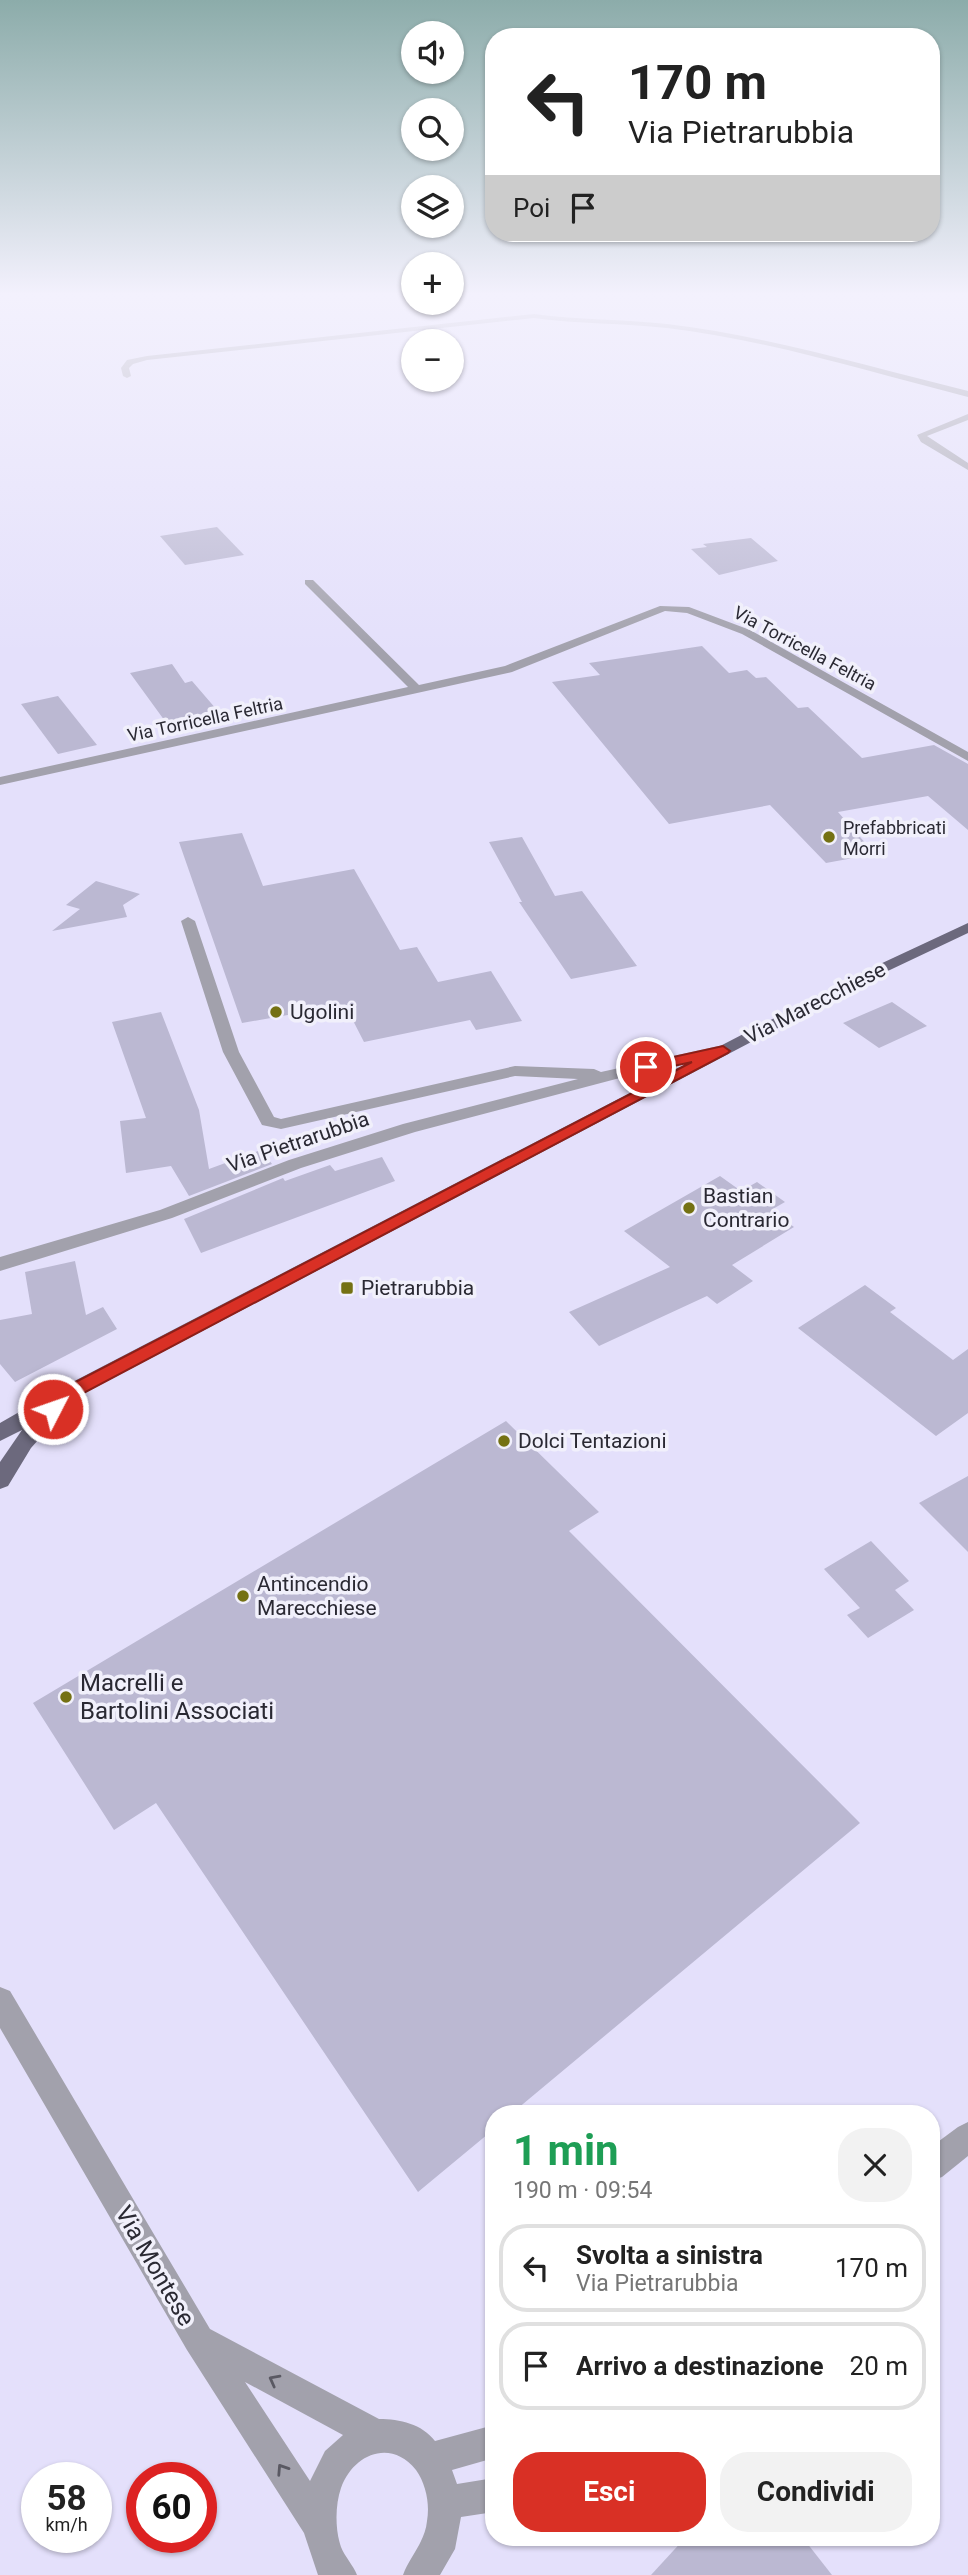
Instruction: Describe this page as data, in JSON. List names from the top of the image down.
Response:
{
  "streets": {
    "main road": ["Via Marecchiese"],
    "street": ["Via Torricella Feltria", "Via Pietrarubbia", "Via Montese"]
  },
  "crossings": [
    ["Via Marecchiese", "Via Pietrarubbia"]
  ],
  "places": {
    "other": [
      "Prefabbricati Morri",
      "Ugolini",
      "Bastian Contrario",
      "Dolci Tentazioni",
      "Antincendio Marecchiese",
      "Macrelli e Bartolini Associati"
    ],
    "transit": ["Pietrarubbia"]
  },
  "page": {
    "map_buttons": ["+", "−"],
    "turn": ["170 m", "Via Pietrarubbia"],
    "then": "Poi",
    "heading": ["1 min", "190 m · 09:54"],
    "list": [
      {
        "name": "Svolta a sinistra",
        "note": "Via Pietrarubbia",
        "value": "170 m"
      },
      {
        "name": "Arrivo a destinazione",
        "value": "20 m"
      }
    ],
    "buttons": ["Esci", "Condividi"],
    "speed": "58 km/h",
    "limit": "60"
  }
}
